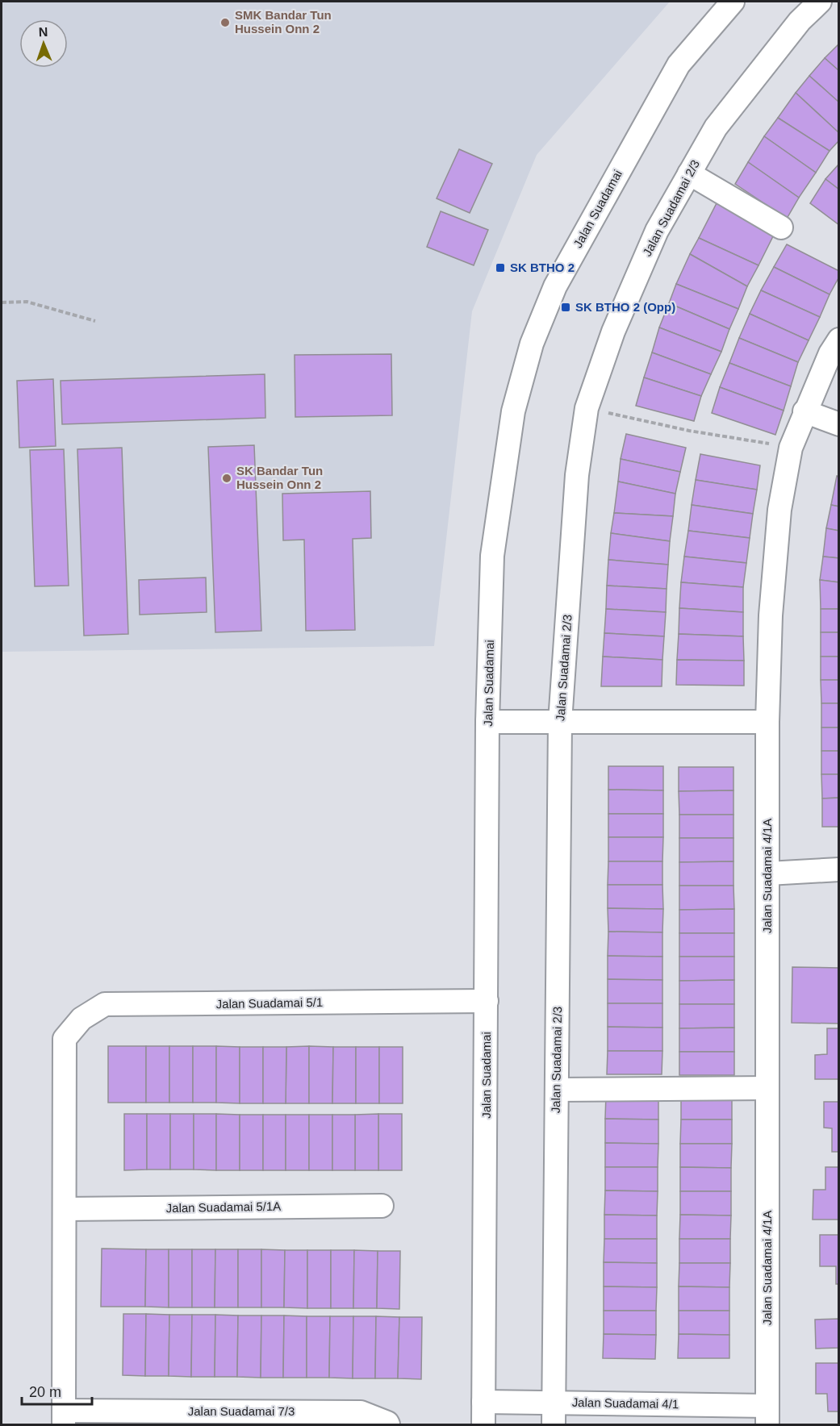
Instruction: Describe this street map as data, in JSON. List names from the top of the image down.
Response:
{
  "streets": {
    "street": [
      "Jalan Suadamai 2/3",
      "Jalan Suadamai",
      "Jalan Suadamai 4/1A",
      "Jalan Suadamai 5/1",
      "Jalan Suadamai 5/1A",
      "Jalan Suadamai 4/1",
      "Jalan Suadamai 7/3"
    ]
  },
  "crossings": [
    ["Jalan Suadamai 2/3", "Jalan Suadamai 4/1"],
    ["Jalan Suadamai", "Jalan Suadamai 5/1"],
    ["Jalan Suadamai", "Jalan Suadamai 4/1"],
    ["Jalan Suadamai 4/1A", "Jalan Suadamai 4/1"],
    ["Jalan Suadamai 5/1", "Jalan Suadamai 5/1A"]
  ],
  "places": {
    "other": ["SMK Bandar Tun Hussein Onn 2", "SK Bandar Tun Hussein Onn 2"],
    "transit": ["SK BTHO 2", "SK BTHO 2 (Opp)"]
  },
  "scale_bar": "20 m",
  "north": "top"
}
